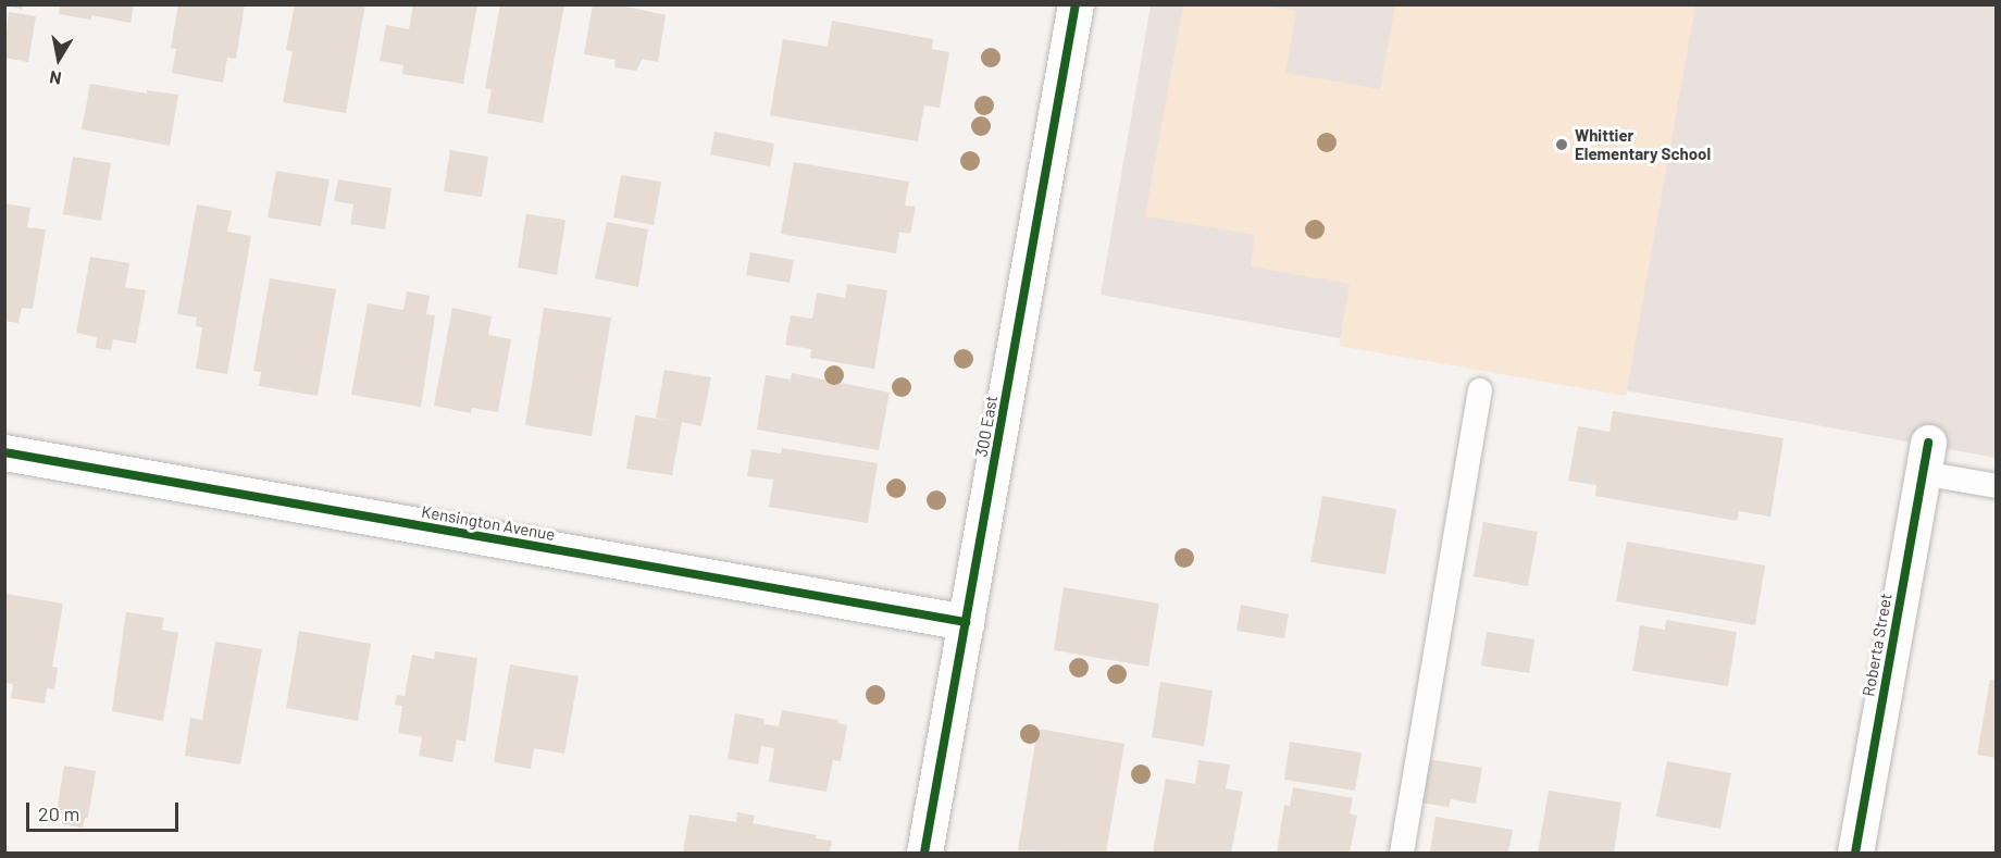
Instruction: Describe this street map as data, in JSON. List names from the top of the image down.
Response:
{
  "streets": {
    "street": ["300 East", "Kensington Avenue", "Roberta Street"]
  },
  "crossings": [
    ["300 East", "Kensington Avenue"]
  ],
  "places": ["Whittier Elementary School"],
  "scale_bar": "20 m",
  "north": "bottom"
}
